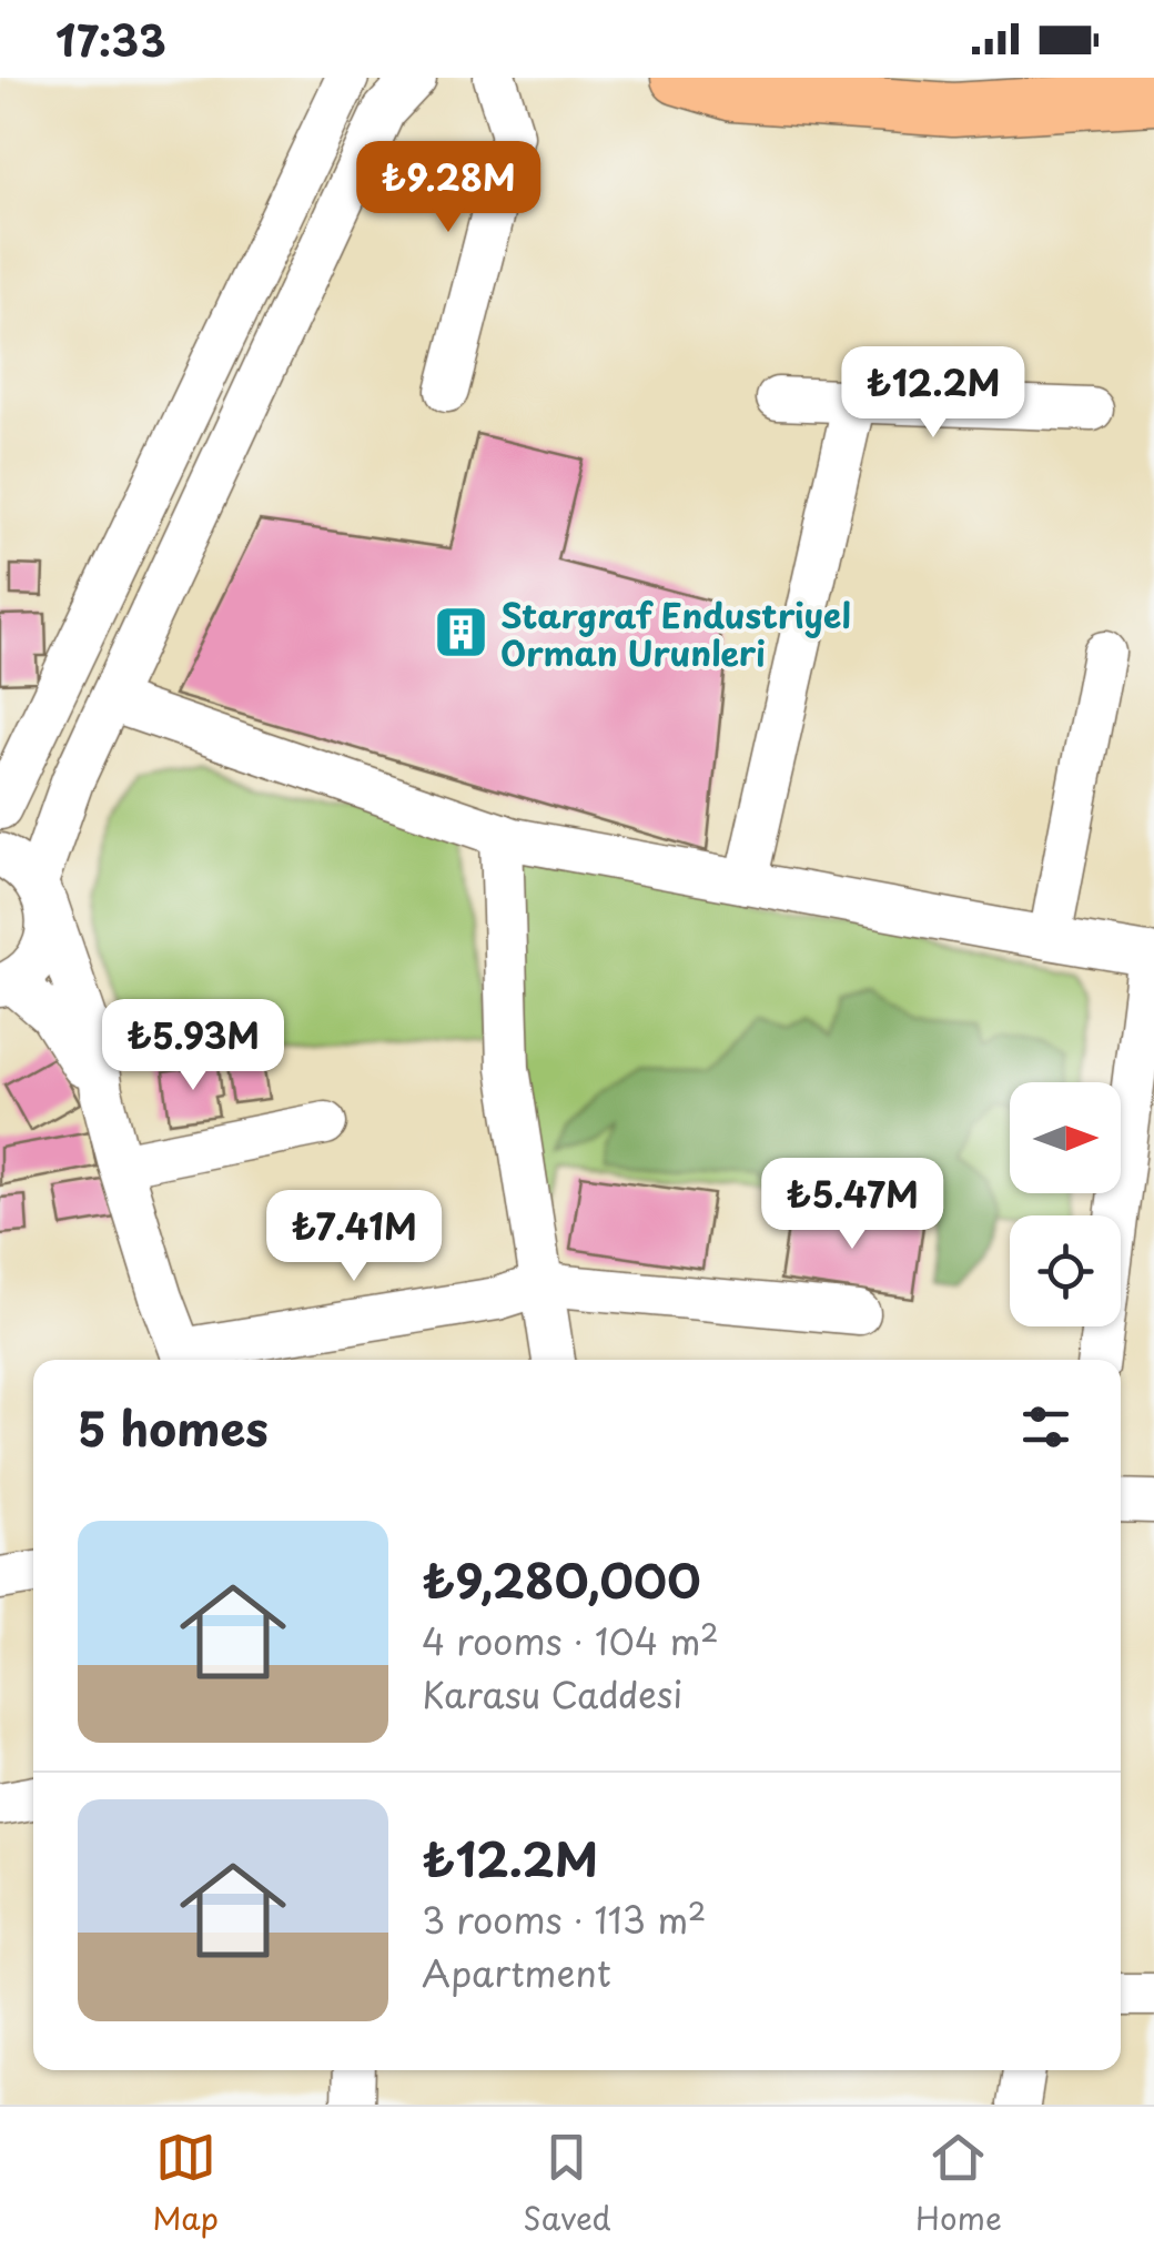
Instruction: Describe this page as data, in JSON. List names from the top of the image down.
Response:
{
  "places": {
    "building": ["Stargraf Endustriyel Orman Urunleri"]
  },
  "north": "right",
  "page": {
    "status": "17:33",
    "price": [
      "₺9.28M",
      "₺12.2M",
      "₺5.93M",
      "₺5.47M",
      "₺7.41M"
    ],
    "heading": "5 homes",
    "list": [
      {
        "name": "₺9,280,000",
        "note": "4 rooms · 104 m² · Karasu Caddesi"
      },
      {
        "name": "₺12.2M",
        "note": "3 rooms · 113 m² · Apartment"
      }
    ],
    "tabs": ["Map", "Saved", "Home"]
  }
}
